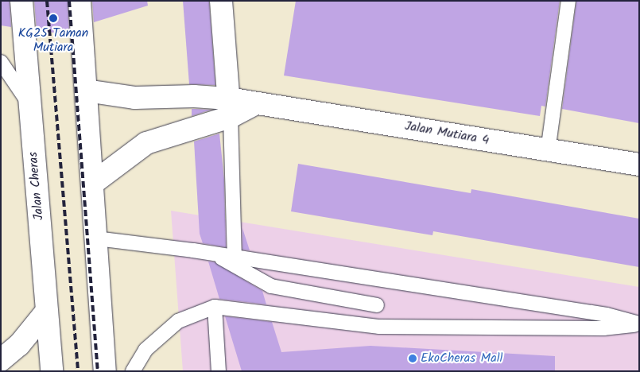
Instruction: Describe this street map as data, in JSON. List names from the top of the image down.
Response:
{
  "streets": {
    "main road": ["Jalan Mutiara 4", "Jalan Cheras"]
  },
  "places": ["KG25 Taman Mutiara", "EkoCheras Mall"]
}
